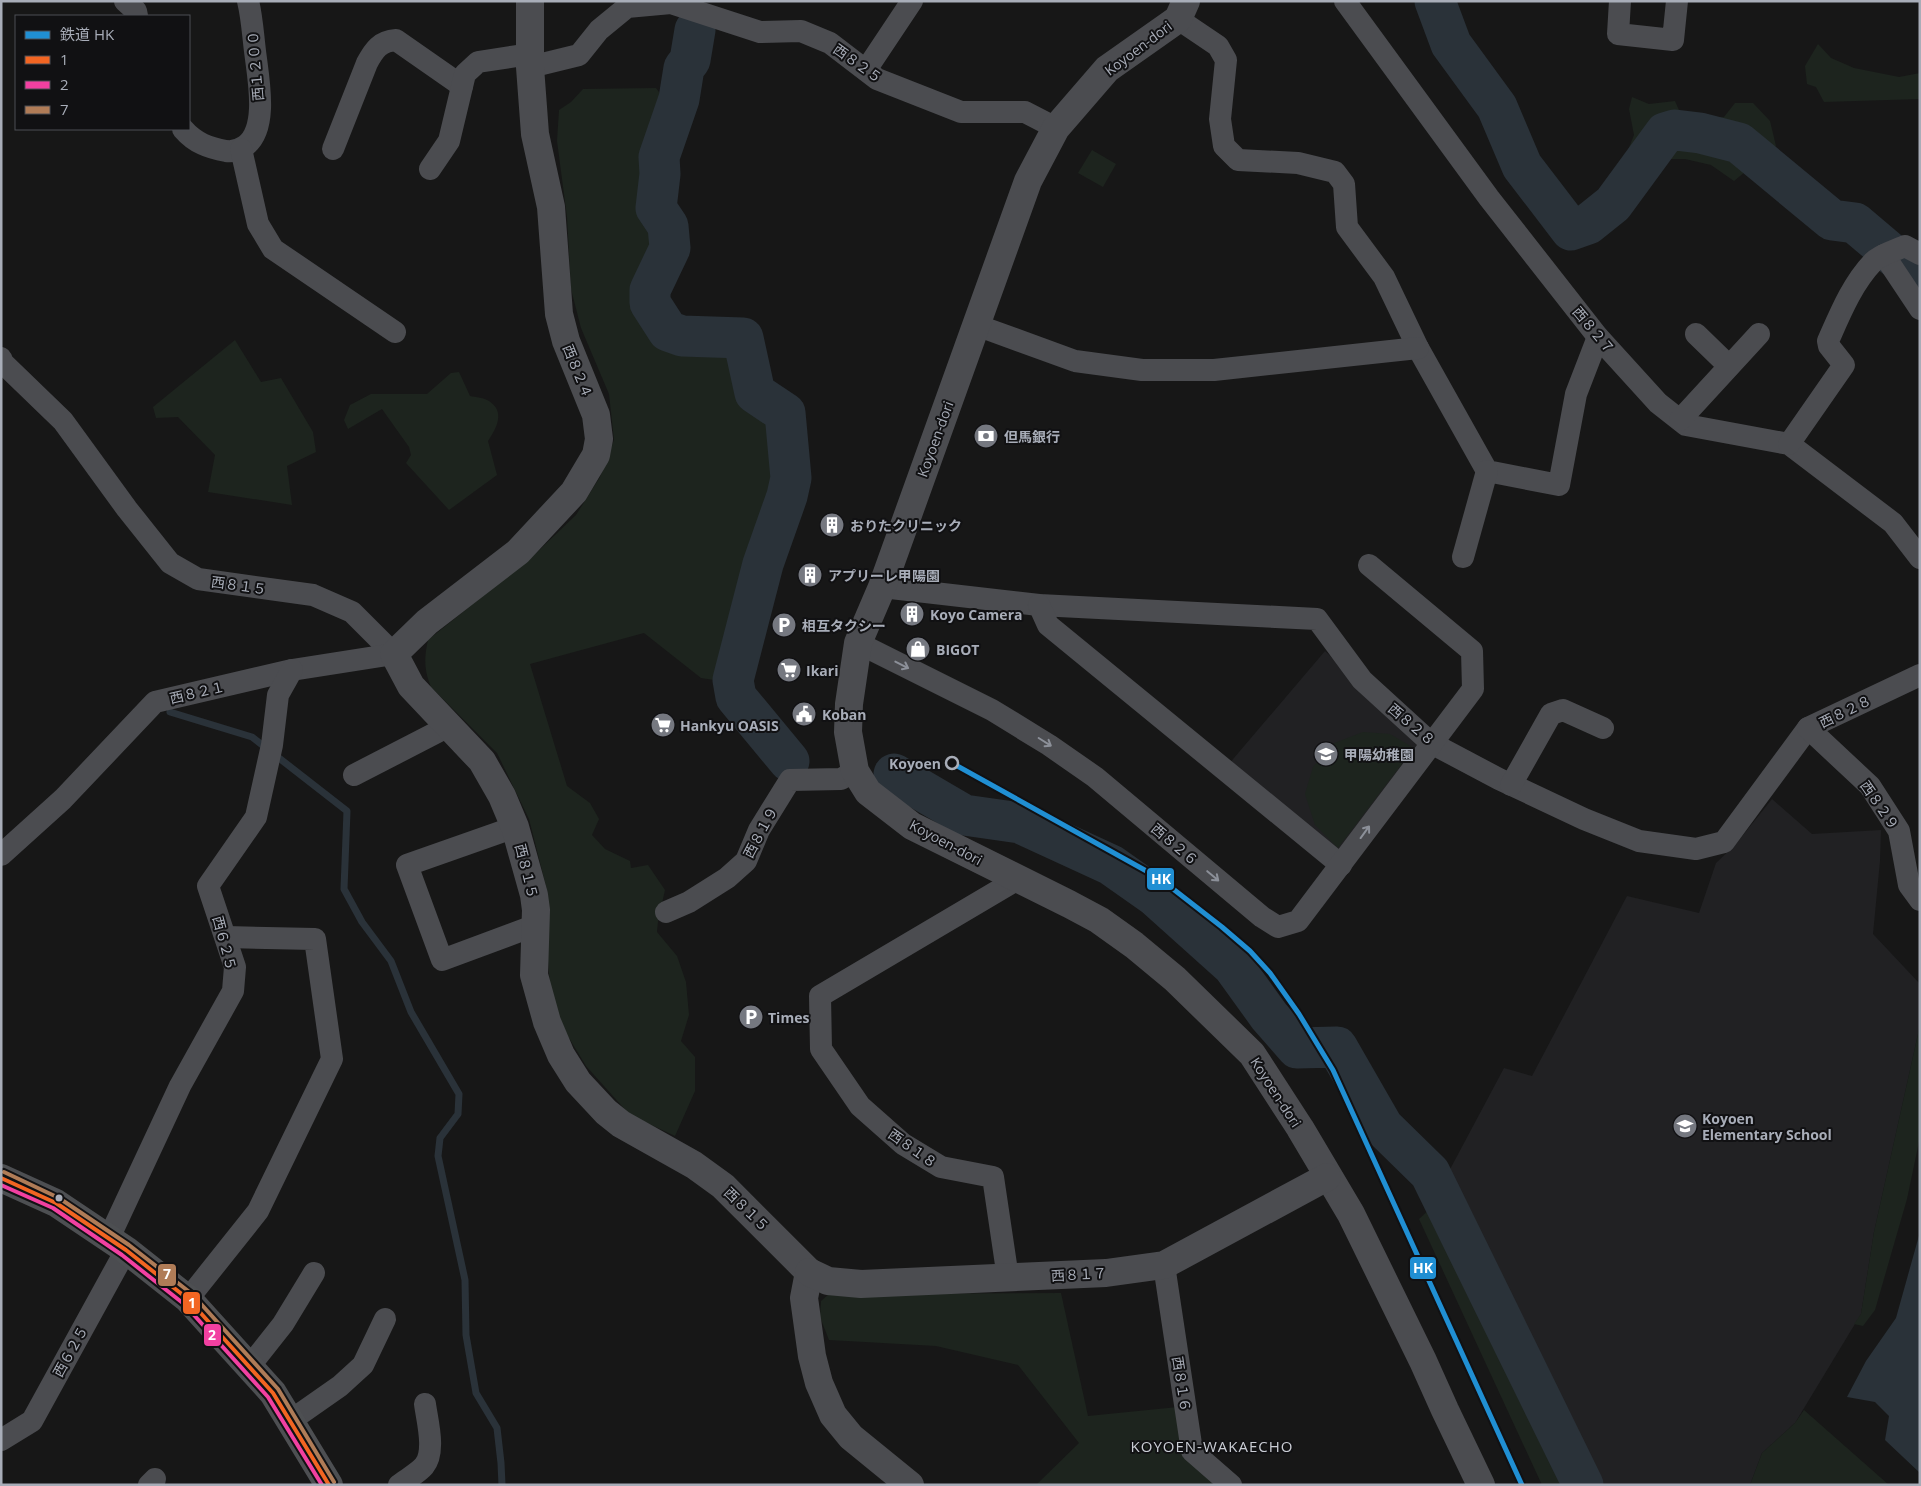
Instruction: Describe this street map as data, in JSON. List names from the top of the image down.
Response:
{
  "streets": {
    "street": [
      "Koyoen-dori",
      "西８２５",
      "西１２００",
      "西８２７",
      "西８２４",
      "西８１５",
      "西８２１",
      "西８２８",
      "西８２９",
      "西８１９",
      "西８２６",
      "西６２５",
      "西８１８",
      "西８１７",
      "西８１６"
    ]
  },
  "crossings": [
    ["Koyoen-dori", "西８２５"],
    ["Koyoen-dori", "西８２８"],
    ["Koyoen-dori", "西８１９"],
    ["Koyoen-dori", "西８２６"],
    ["Koyoen-dori", "西８１８"],
    ["Koyoen-dori", "西８１７"],
    ["西８２５", "西８２４"],
    ["西８２４", "西８１５"],
    ["西８２４", "西８２１"],
    ["西８１５", "西８２１"],
    ["西８１５", "西８１７"],
    ["西８２１", "西６２５"],
    ["西８２８", "西８２９"],
    ["西８２８", "西８２６"],
    ["西８１８", "西８１７"],
    ["西８１７", "西８１６"]
  ],
  "districts": ["KOYOEN-WAKAECHO"],
  "places": {
    "bank": ["但馬銀行"],
    "building": ["おりたクリニック", "アプリーレ甲陽園", "Koyo Camera"],
    "parking": ["相互タクシー", "Times"],
    "shop": ["BIGOT"],
    "supermarket": ["Ikari", "Hankyu OASIS"],
    "public building": ["Koban"],
    "school or university": ["甲陽幼稚園", "Koyoen Elementary School"],
    "other": ["Koyoen"]
  },
  "lines": [
    "rail line HK",
    "transit line 7",
    "transit line 1",
    "transit line 2"
  ],
  "legend": [
    "鉄道 HK",
    "1",
    "2",
    "7"
  ]
}
